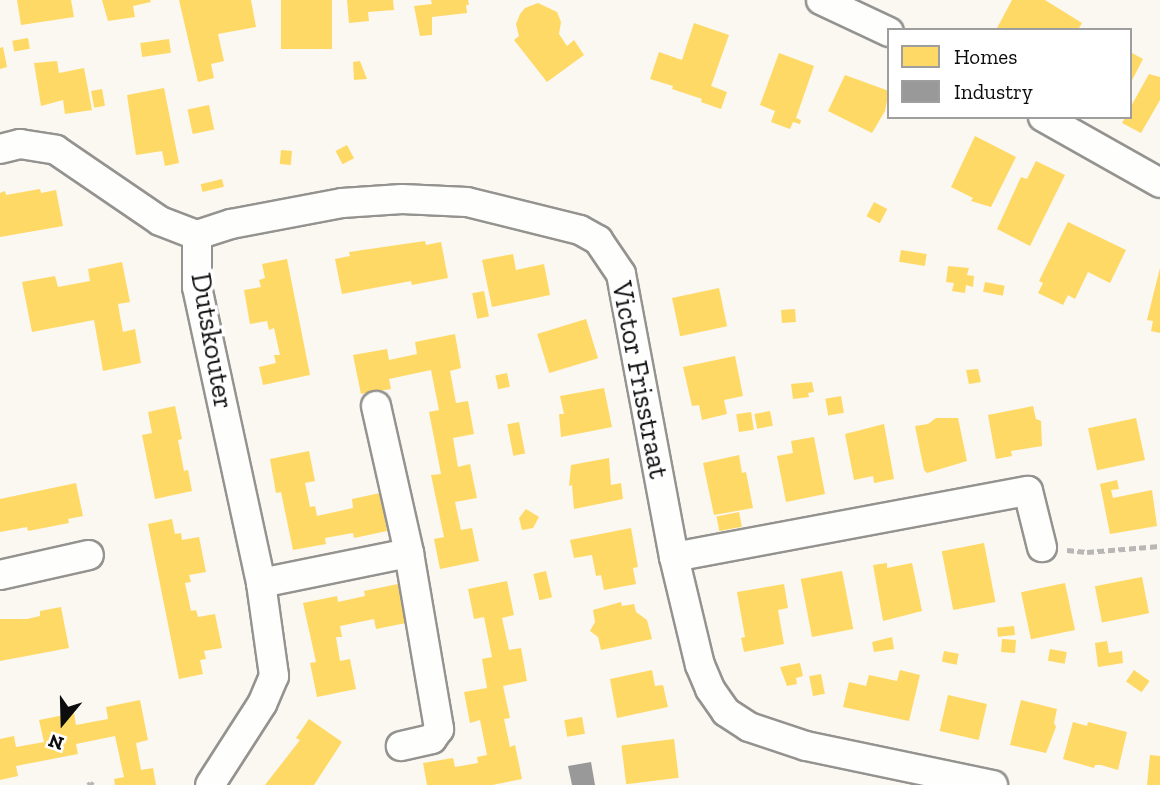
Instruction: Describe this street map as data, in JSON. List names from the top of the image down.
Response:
{
  "streets": {
    "street": ["Dutskouter", "Victor Frisstraat"]
  },
  "crossings": [
    ["Dutskouter", "Victor Frisstraat"]
  ],
  "legend": ["Homes", "Industry"],
  "north": "bottom"
}
